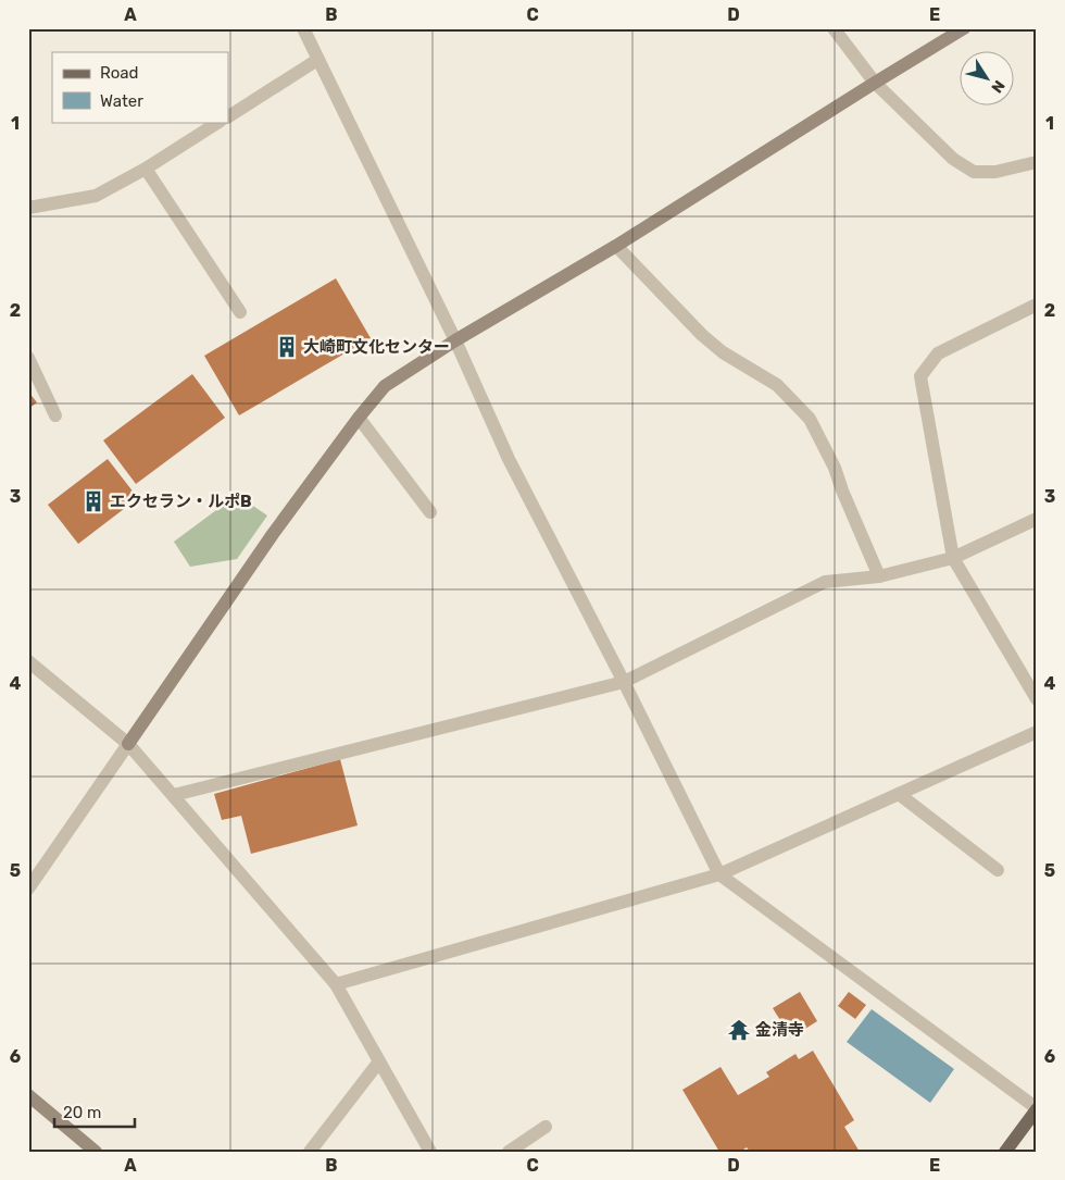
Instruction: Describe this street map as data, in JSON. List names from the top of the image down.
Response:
{
  "places": {
    "building": ["大崎町文化センター", "エクセラン・ルポB"],
    "temple": ["金清寺"]
  },
  "legend": ["Road", "Water"],
  "scale_bar": "20 m",
  "north": "bottom right",
  "grid": {
    "columns": [
      "A",
      "B",
      "C",
      "D",
      "E"
    ],
    "rows": [
      "1",
      "2",
      "3",
      "4",
      "5",
      "6"
    ]
  }
}
